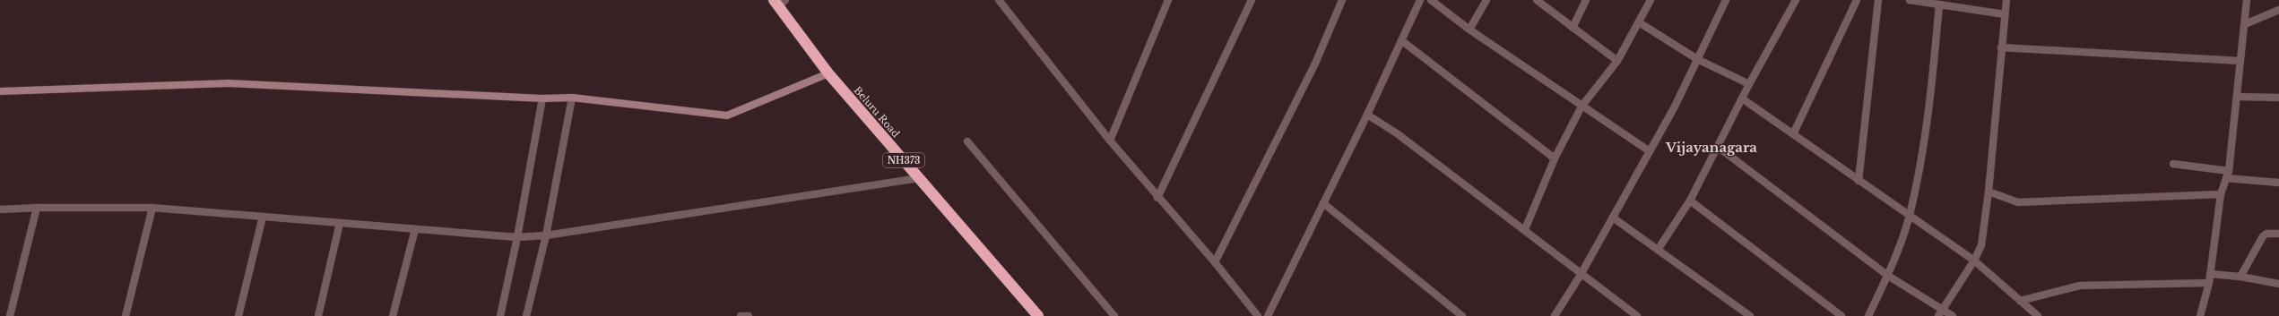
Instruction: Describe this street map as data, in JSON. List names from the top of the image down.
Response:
{
  "streets": {
    "highway": ["Beluru Road", "NH373"]
  },
  "districts": ["Vijayanagara"]
}
